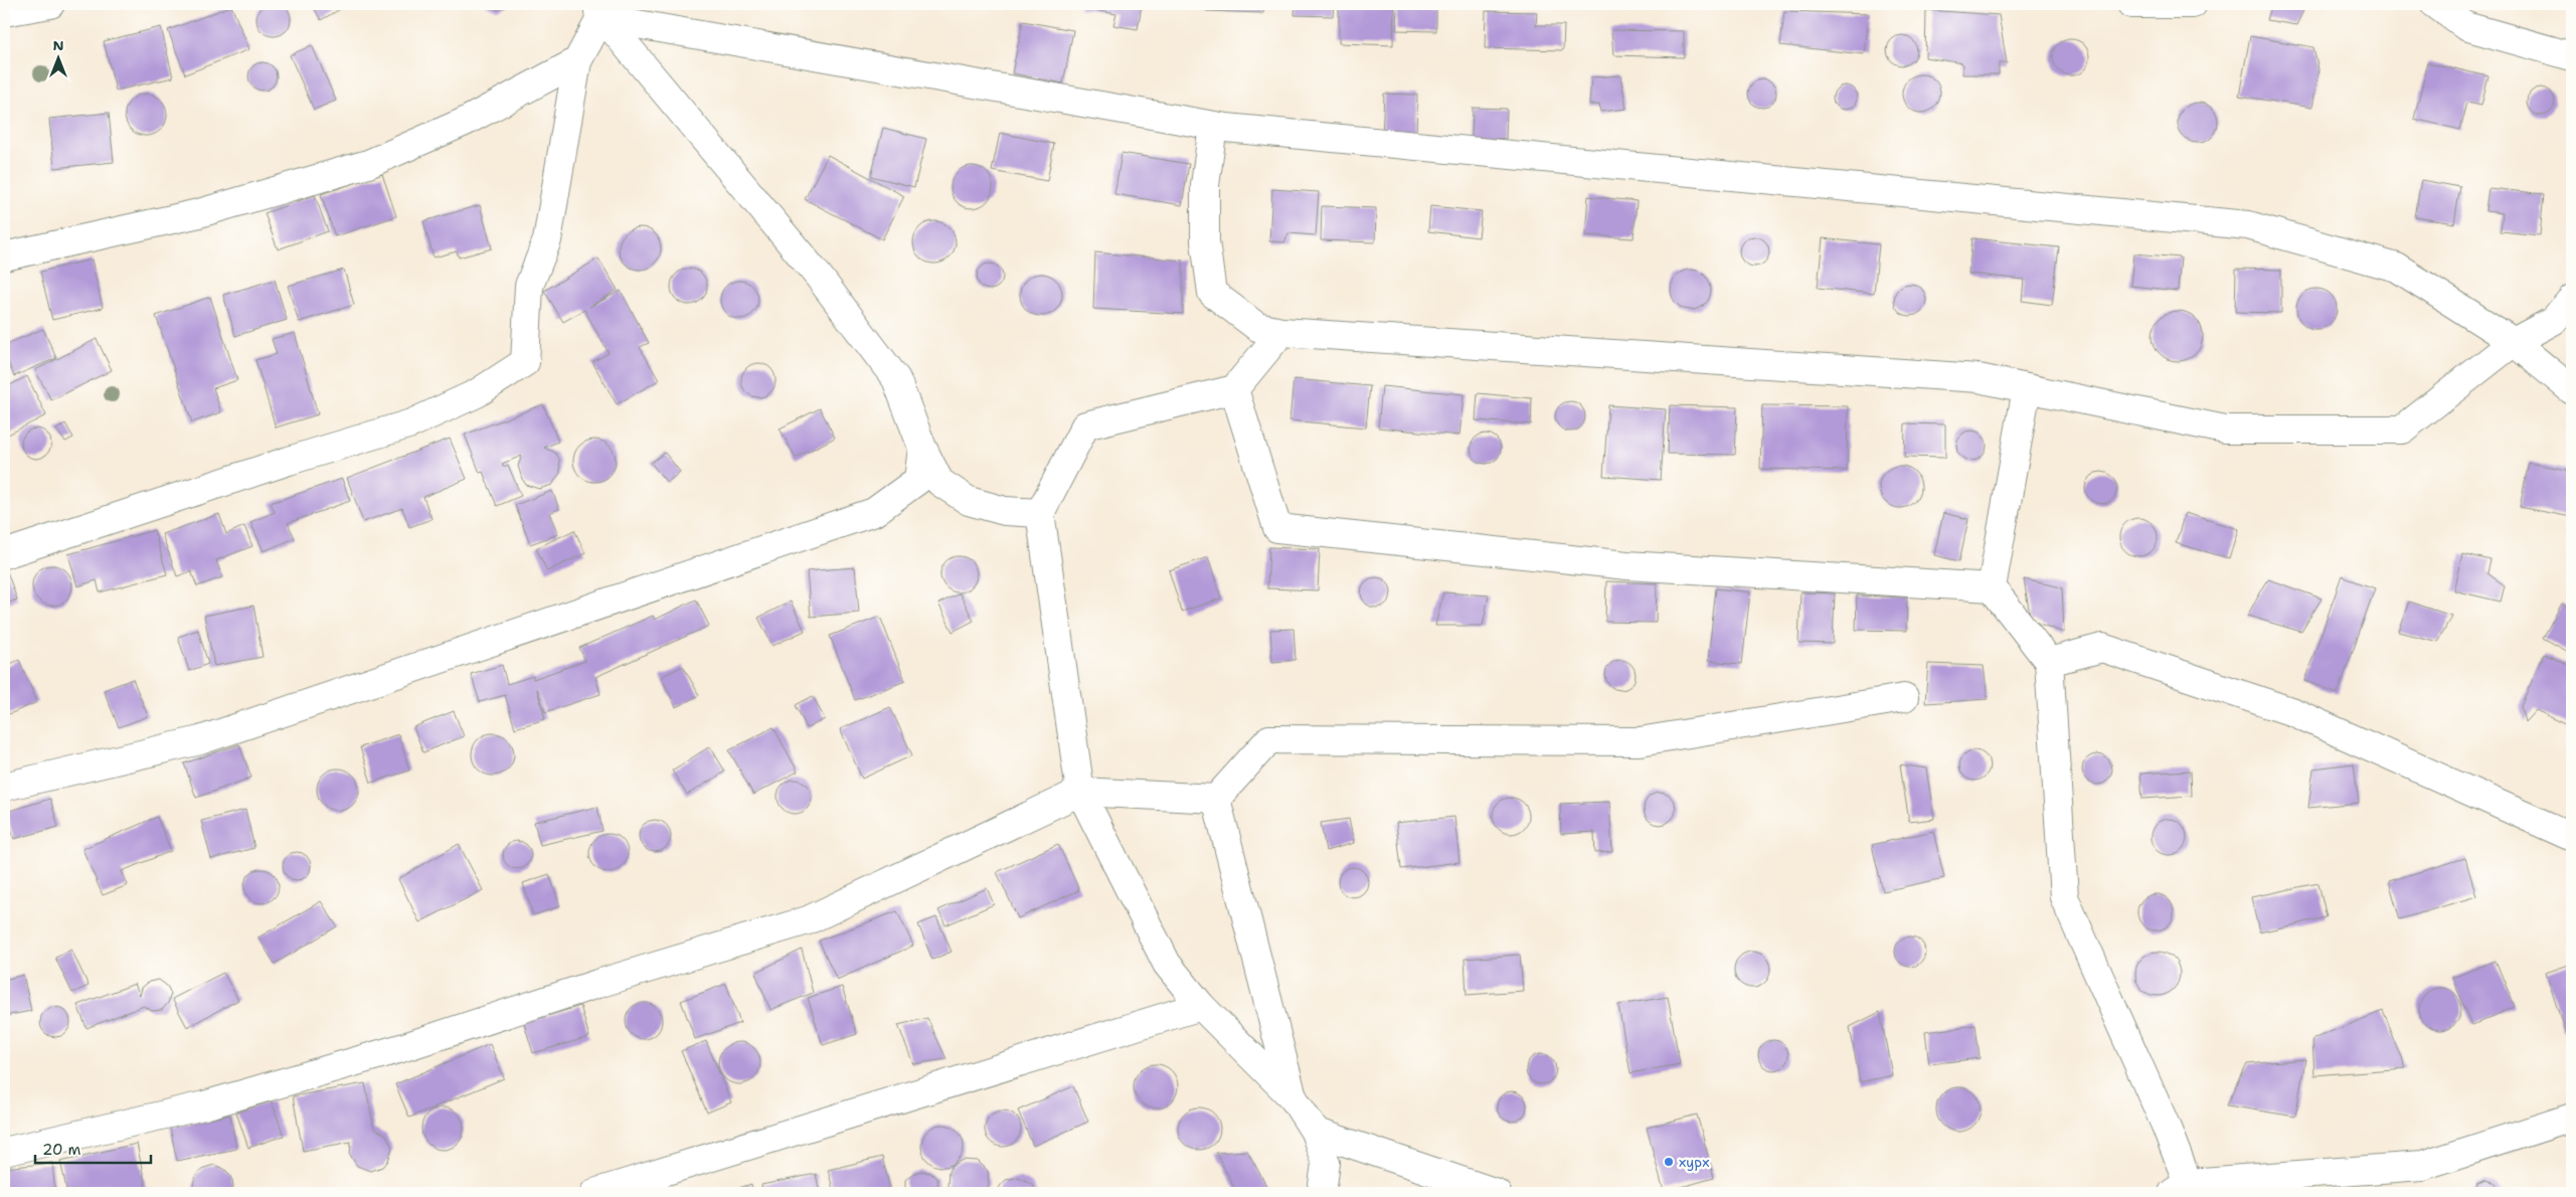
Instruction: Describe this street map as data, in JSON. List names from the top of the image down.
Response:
{
  "places": ["хурх"],
  "scale_bar": "20 m",
  "north": "top"
}
